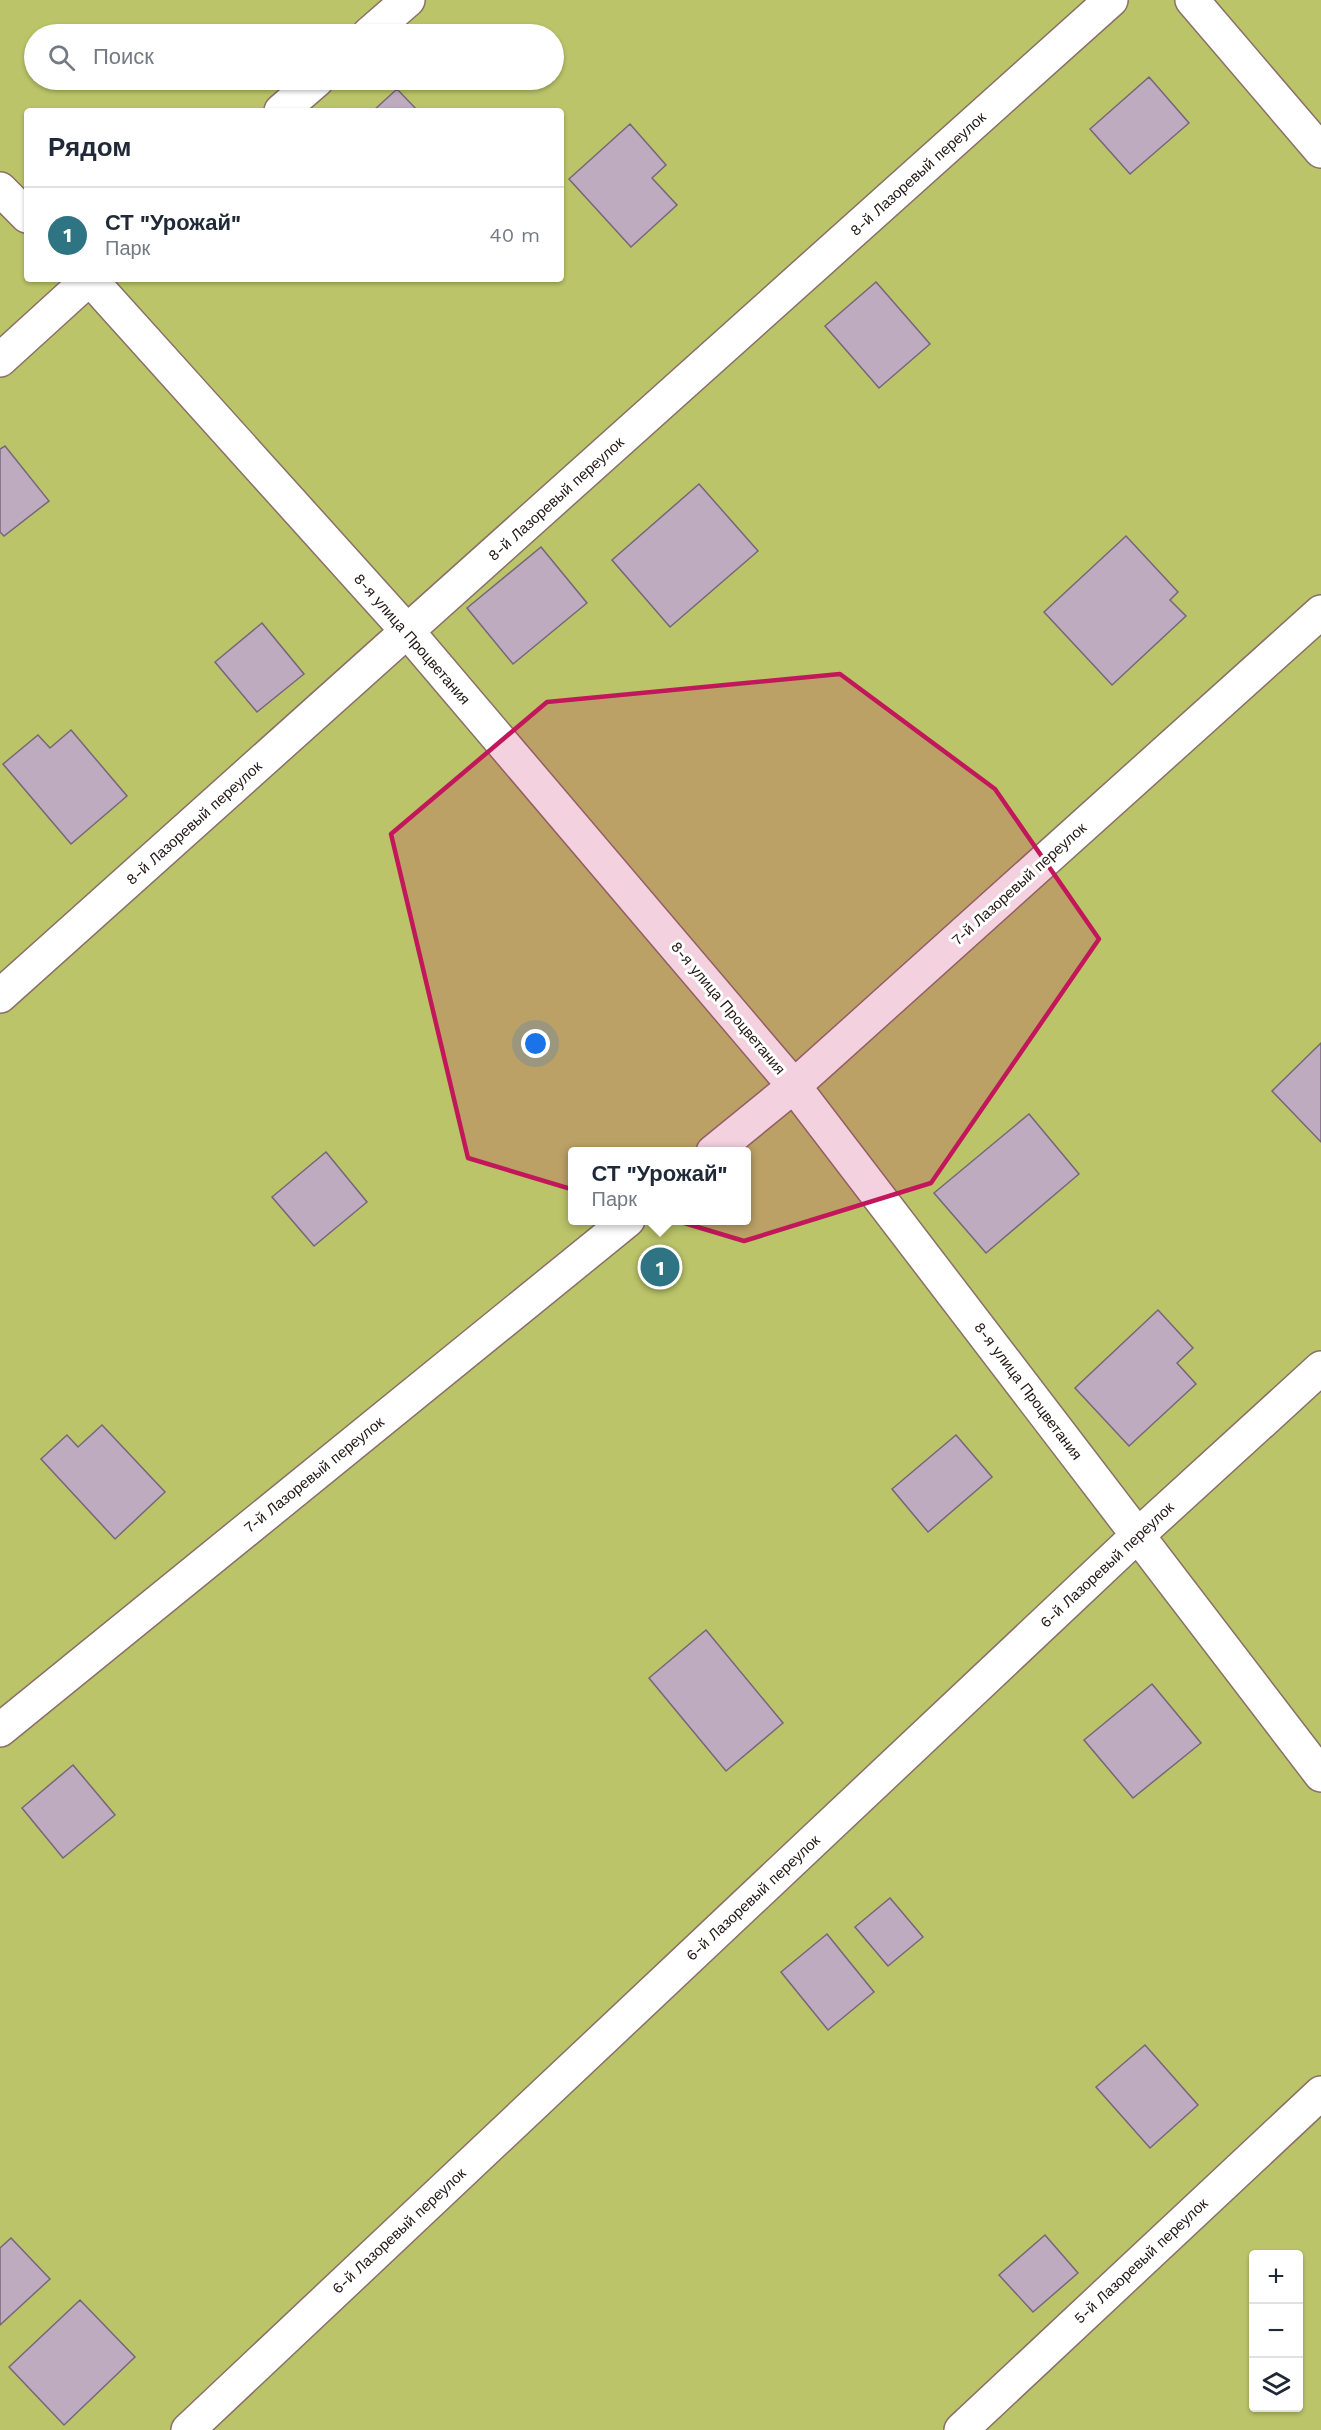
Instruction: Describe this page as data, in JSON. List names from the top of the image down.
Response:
{
  "streets": {
    "lane": [
      "8-й Лазоревый переулок",
      "8-я улица Процветания",
      "7-й Лазоревый переулок",
      "6-й Лазоревый переулок",
      "5-й Лазоревый переулок"
    ]
  },
  "crossings": [
    ["8-й Лазоревый переулок", "8-я улица Процветания"],
    ["8-я улица Процветания", "7-й Лазоревый переулок"],
    ["8-я улица Процветания", "6-й Лазоревый переулок"]
  ],
  "page": {
    "search": "Поиск",
    "heading": "Рядом",
    "list": [
      {
        "mark": "1",
        "name": "СТ \"Урожай\"",
        "note": "Парк",
        "value": "40 m"
      }
    ],
    "popup": ["СТ \"Урожай\"", "Парк"],
    "pins": "1",
    "map_buttons": ["+", "−"]
  }
}
